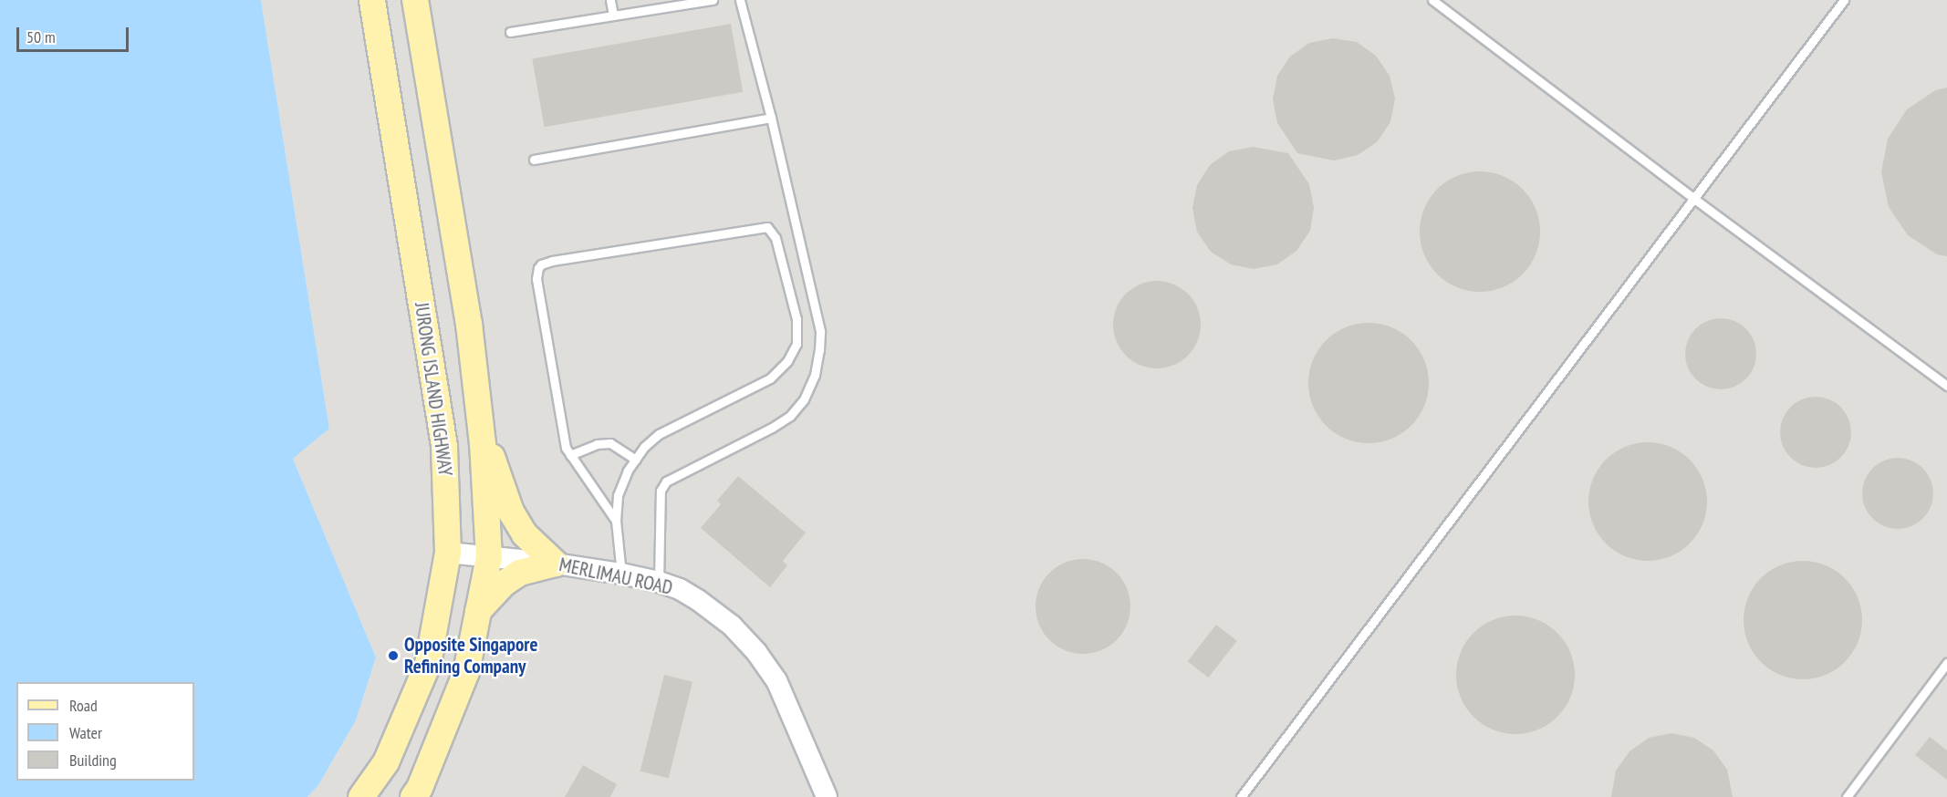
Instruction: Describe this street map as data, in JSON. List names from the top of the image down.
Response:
{
  "streets": {
    "main road": ["JURONG ISLAND HIGHWAY"],
    "street": ["MERLIMAU ROAD"]
  },
  "crossings": [
    ["JURONG ISLAND HIGHWAY", "MERLIMAU ROAD"]
  ],
  "places": ["Opposite Singapore Refining Company"],
  "legend": ["Road", "Water", "Building"],
  "scale_bar": "50 m"
}
